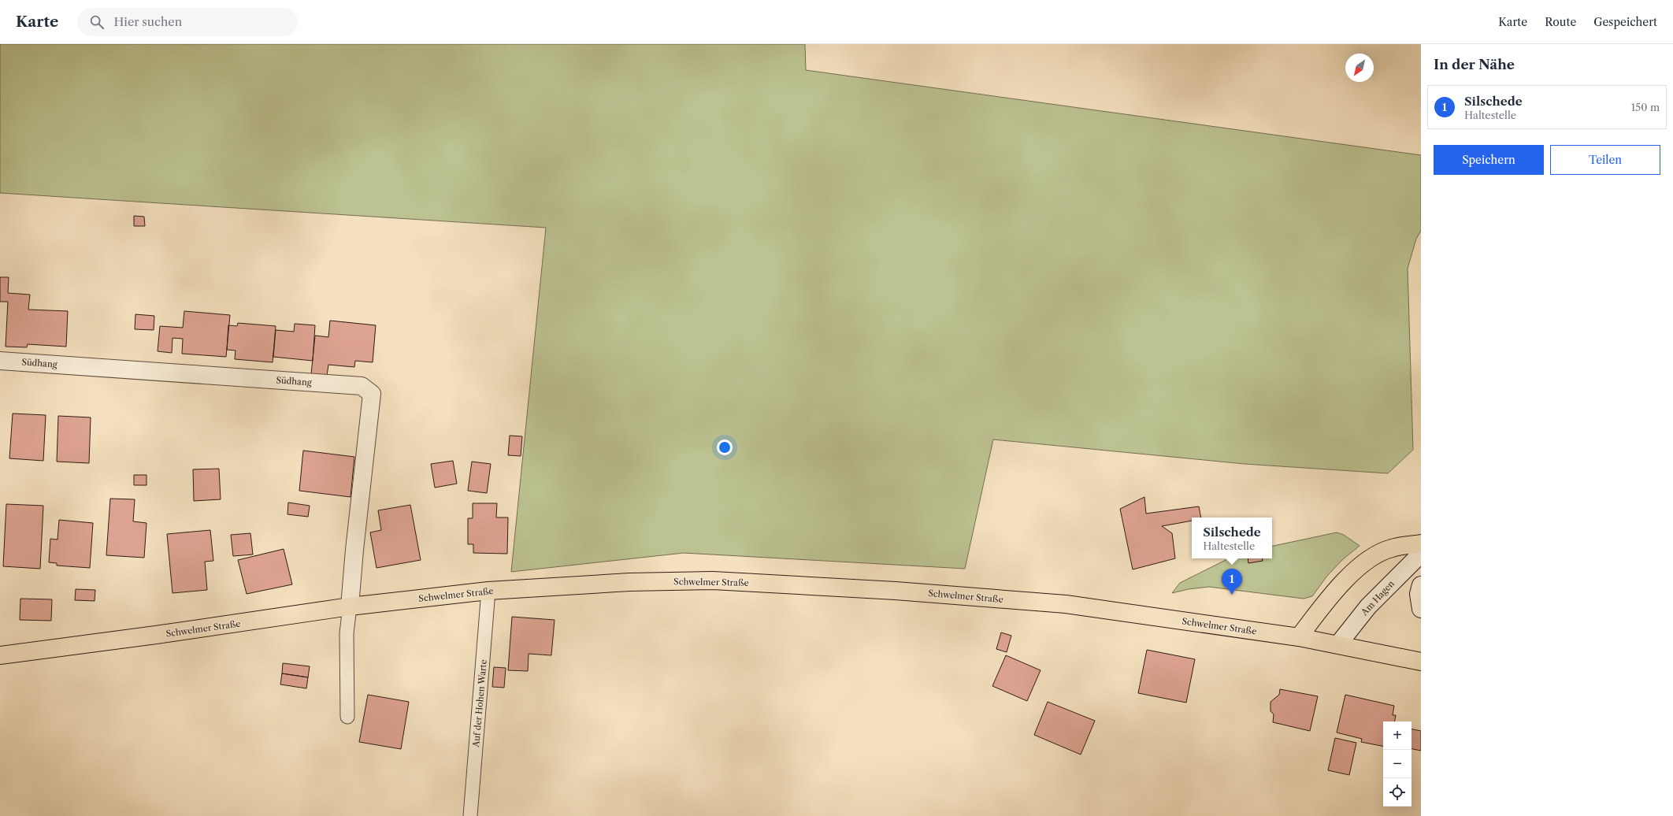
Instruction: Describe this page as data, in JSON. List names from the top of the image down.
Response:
{
  "streets": {
    "main road": ["Schwelmer Straße"],
    "street": ["Südhang", "Am Hagen"],
    "lane": ["Auf der Hohen Warte"]
  },
  "crossings": [
    ["Südhang", "Schwelmer Straße"],
    ["Schwelmer Straße", "Am Hagen"],
    ["Schwelmer Straße", "Auf der Hohen Warte"]
  ],
  "north": "bottom left",
  "page": {
    "header": "Karte",
    "search": "Hier suchen",
    "nav": ["Karte", "Route", "Gespeichert"],
    "heading": "In der Nähe",
    "list": [
      {
        "mark": "1",
        "name": "Silschede",
        "note": "Haltestelle",
        "value": "150 m"
      }
    ],
    "buttons": ["Speichern", "Teilen"],
    "popup": ["Silschede", "Haltestelle"],
    "pins": "1",
    "map_buttons": ["+", "−"]
  }
}
